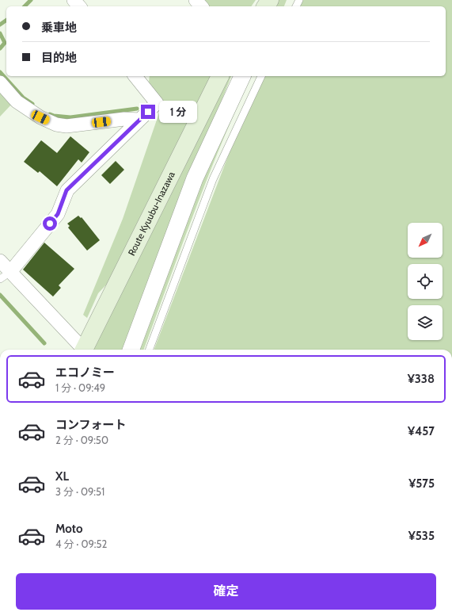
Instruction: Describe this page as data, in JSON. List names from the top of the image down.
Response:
{
  "streets": {
    "main road": ["Route Kyuubu-Inazawa"]
  },
  "north": "bottom left",
  "page": {
    "banner": ["乗車地", "目的地"],
    "bubble": "1 分",
    "list": [
      {
        "name": "エコノミー",
        "note": "1 分 · 09:49",
        "value": "¥338"
      },
      {
        "name": "コンフォート",
        "note": "2 分 · 09:50",
        "value": "¥457"
      },
      {
        "name": "XL",
        "note": "3 分 · 09:51",
        "value": "¥575"
      },
      {
        "name": "Moto",
        "note": "4 分 · 09:52",
        "value": "¥535"
      }
    ],
    "buttons": "確定"
  }
}
